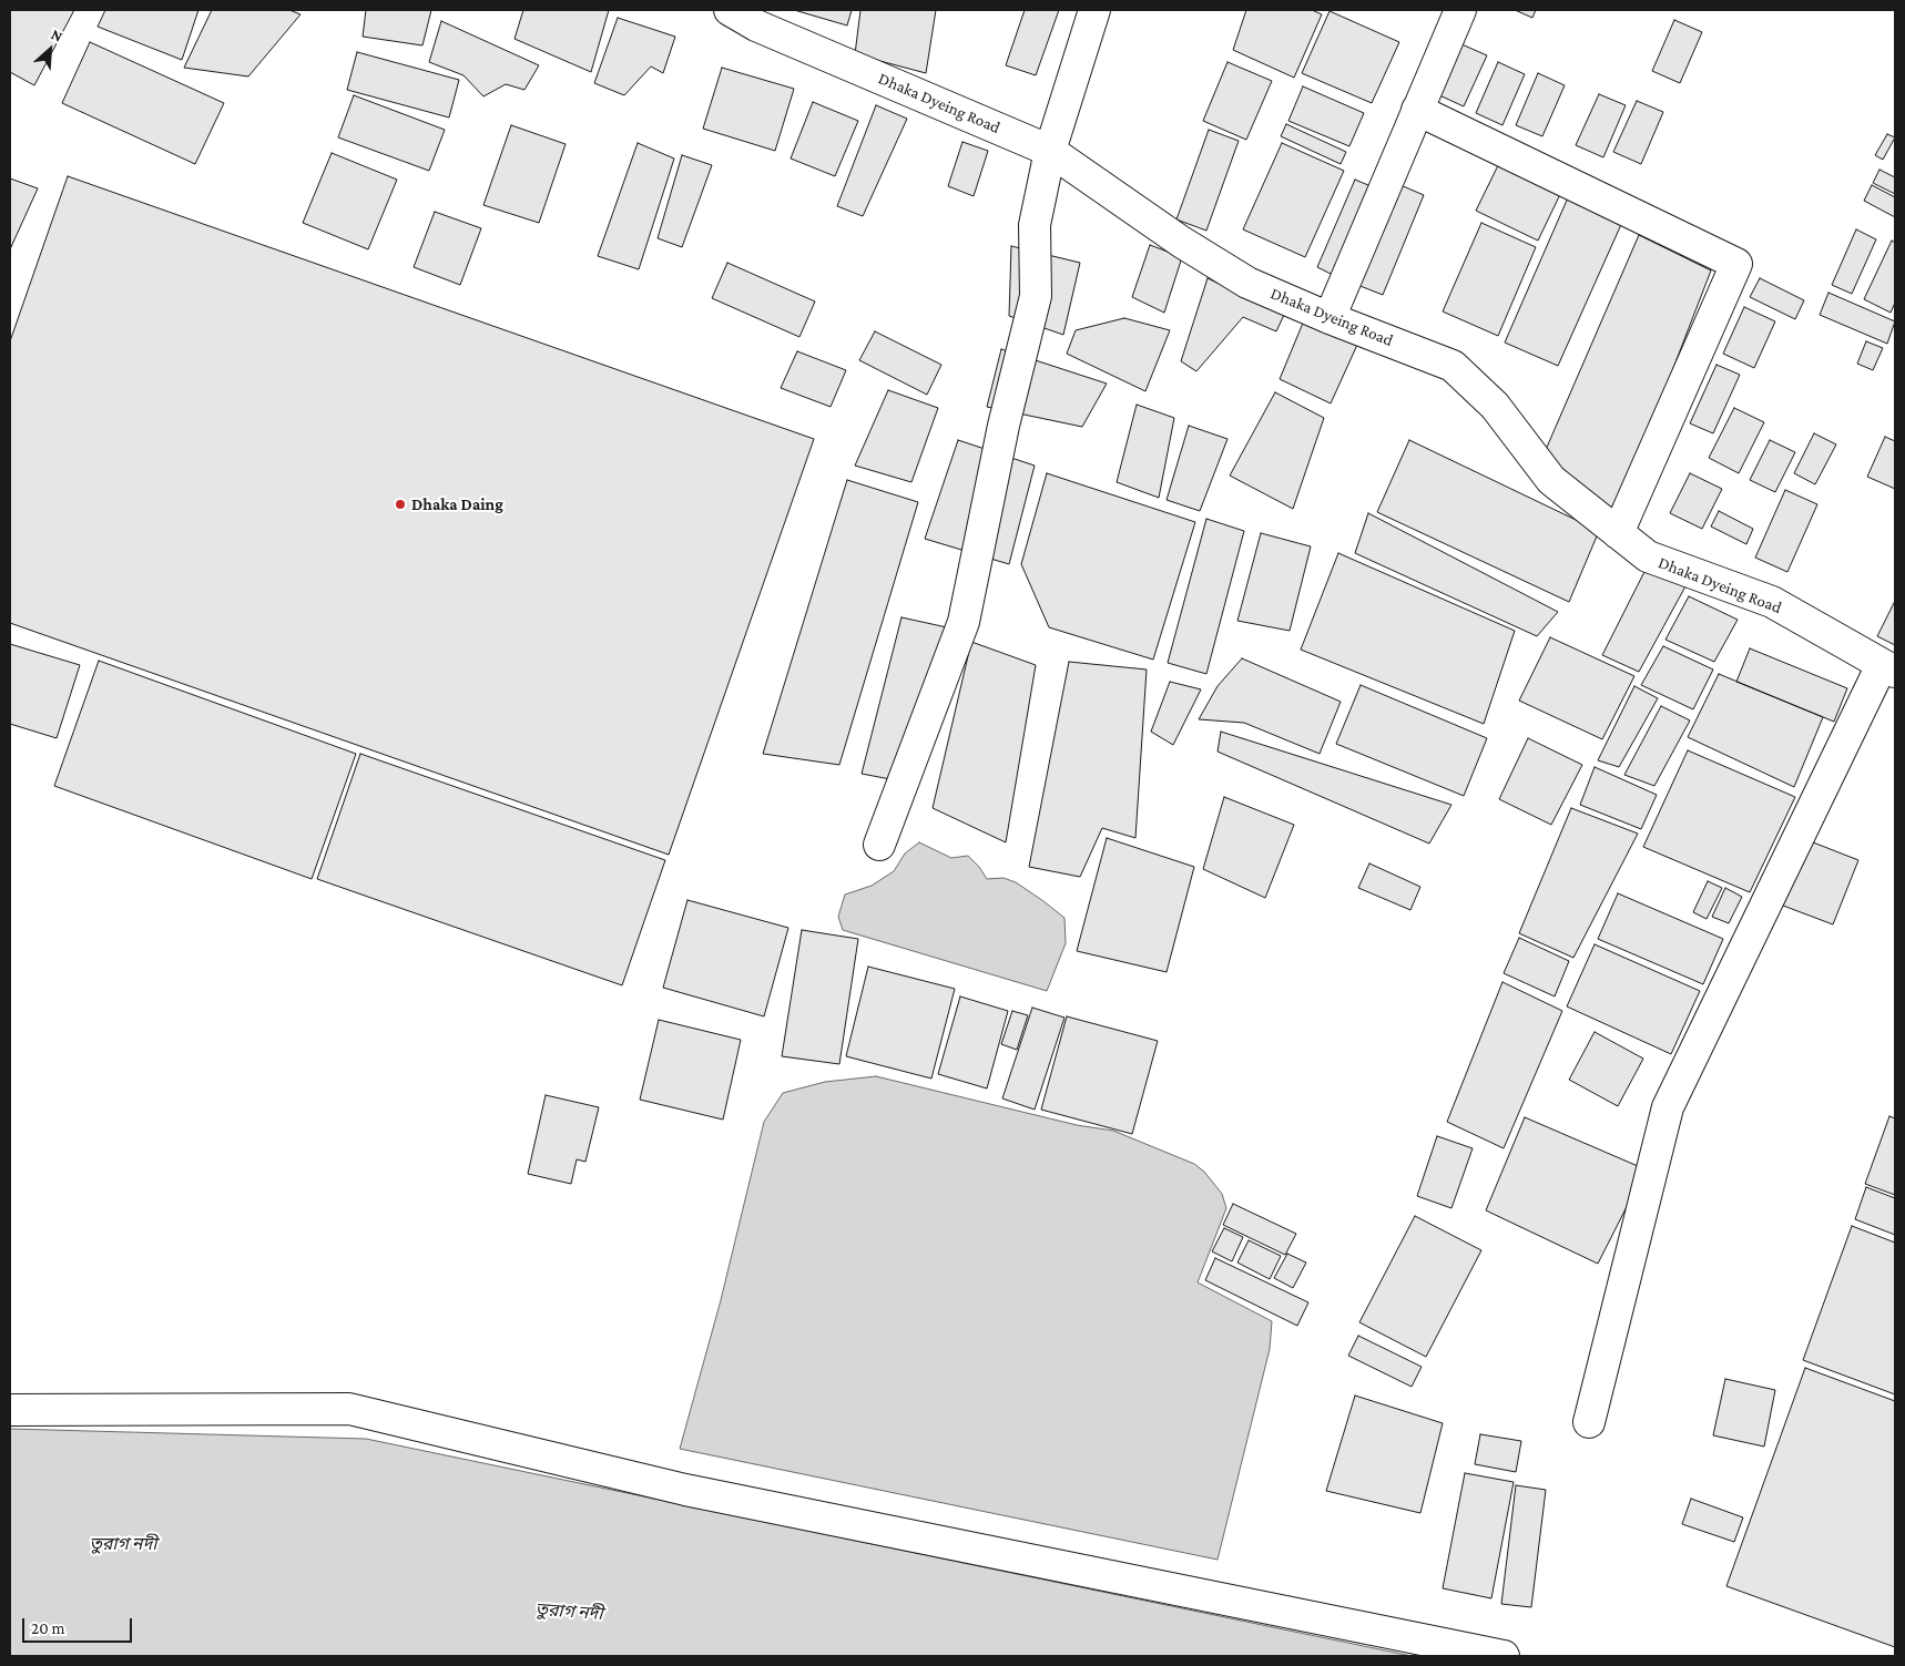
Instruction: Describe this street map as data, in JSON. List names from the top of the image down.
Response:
{
  "streets": {
    "street": ["Dhaka Dyeing Road"]
  },
  "water": ["তুরাগ নদী"],
  "places": ["Dhaka Daing"],
  "scale_bar": "20 m",
  "north": "top right"
}
